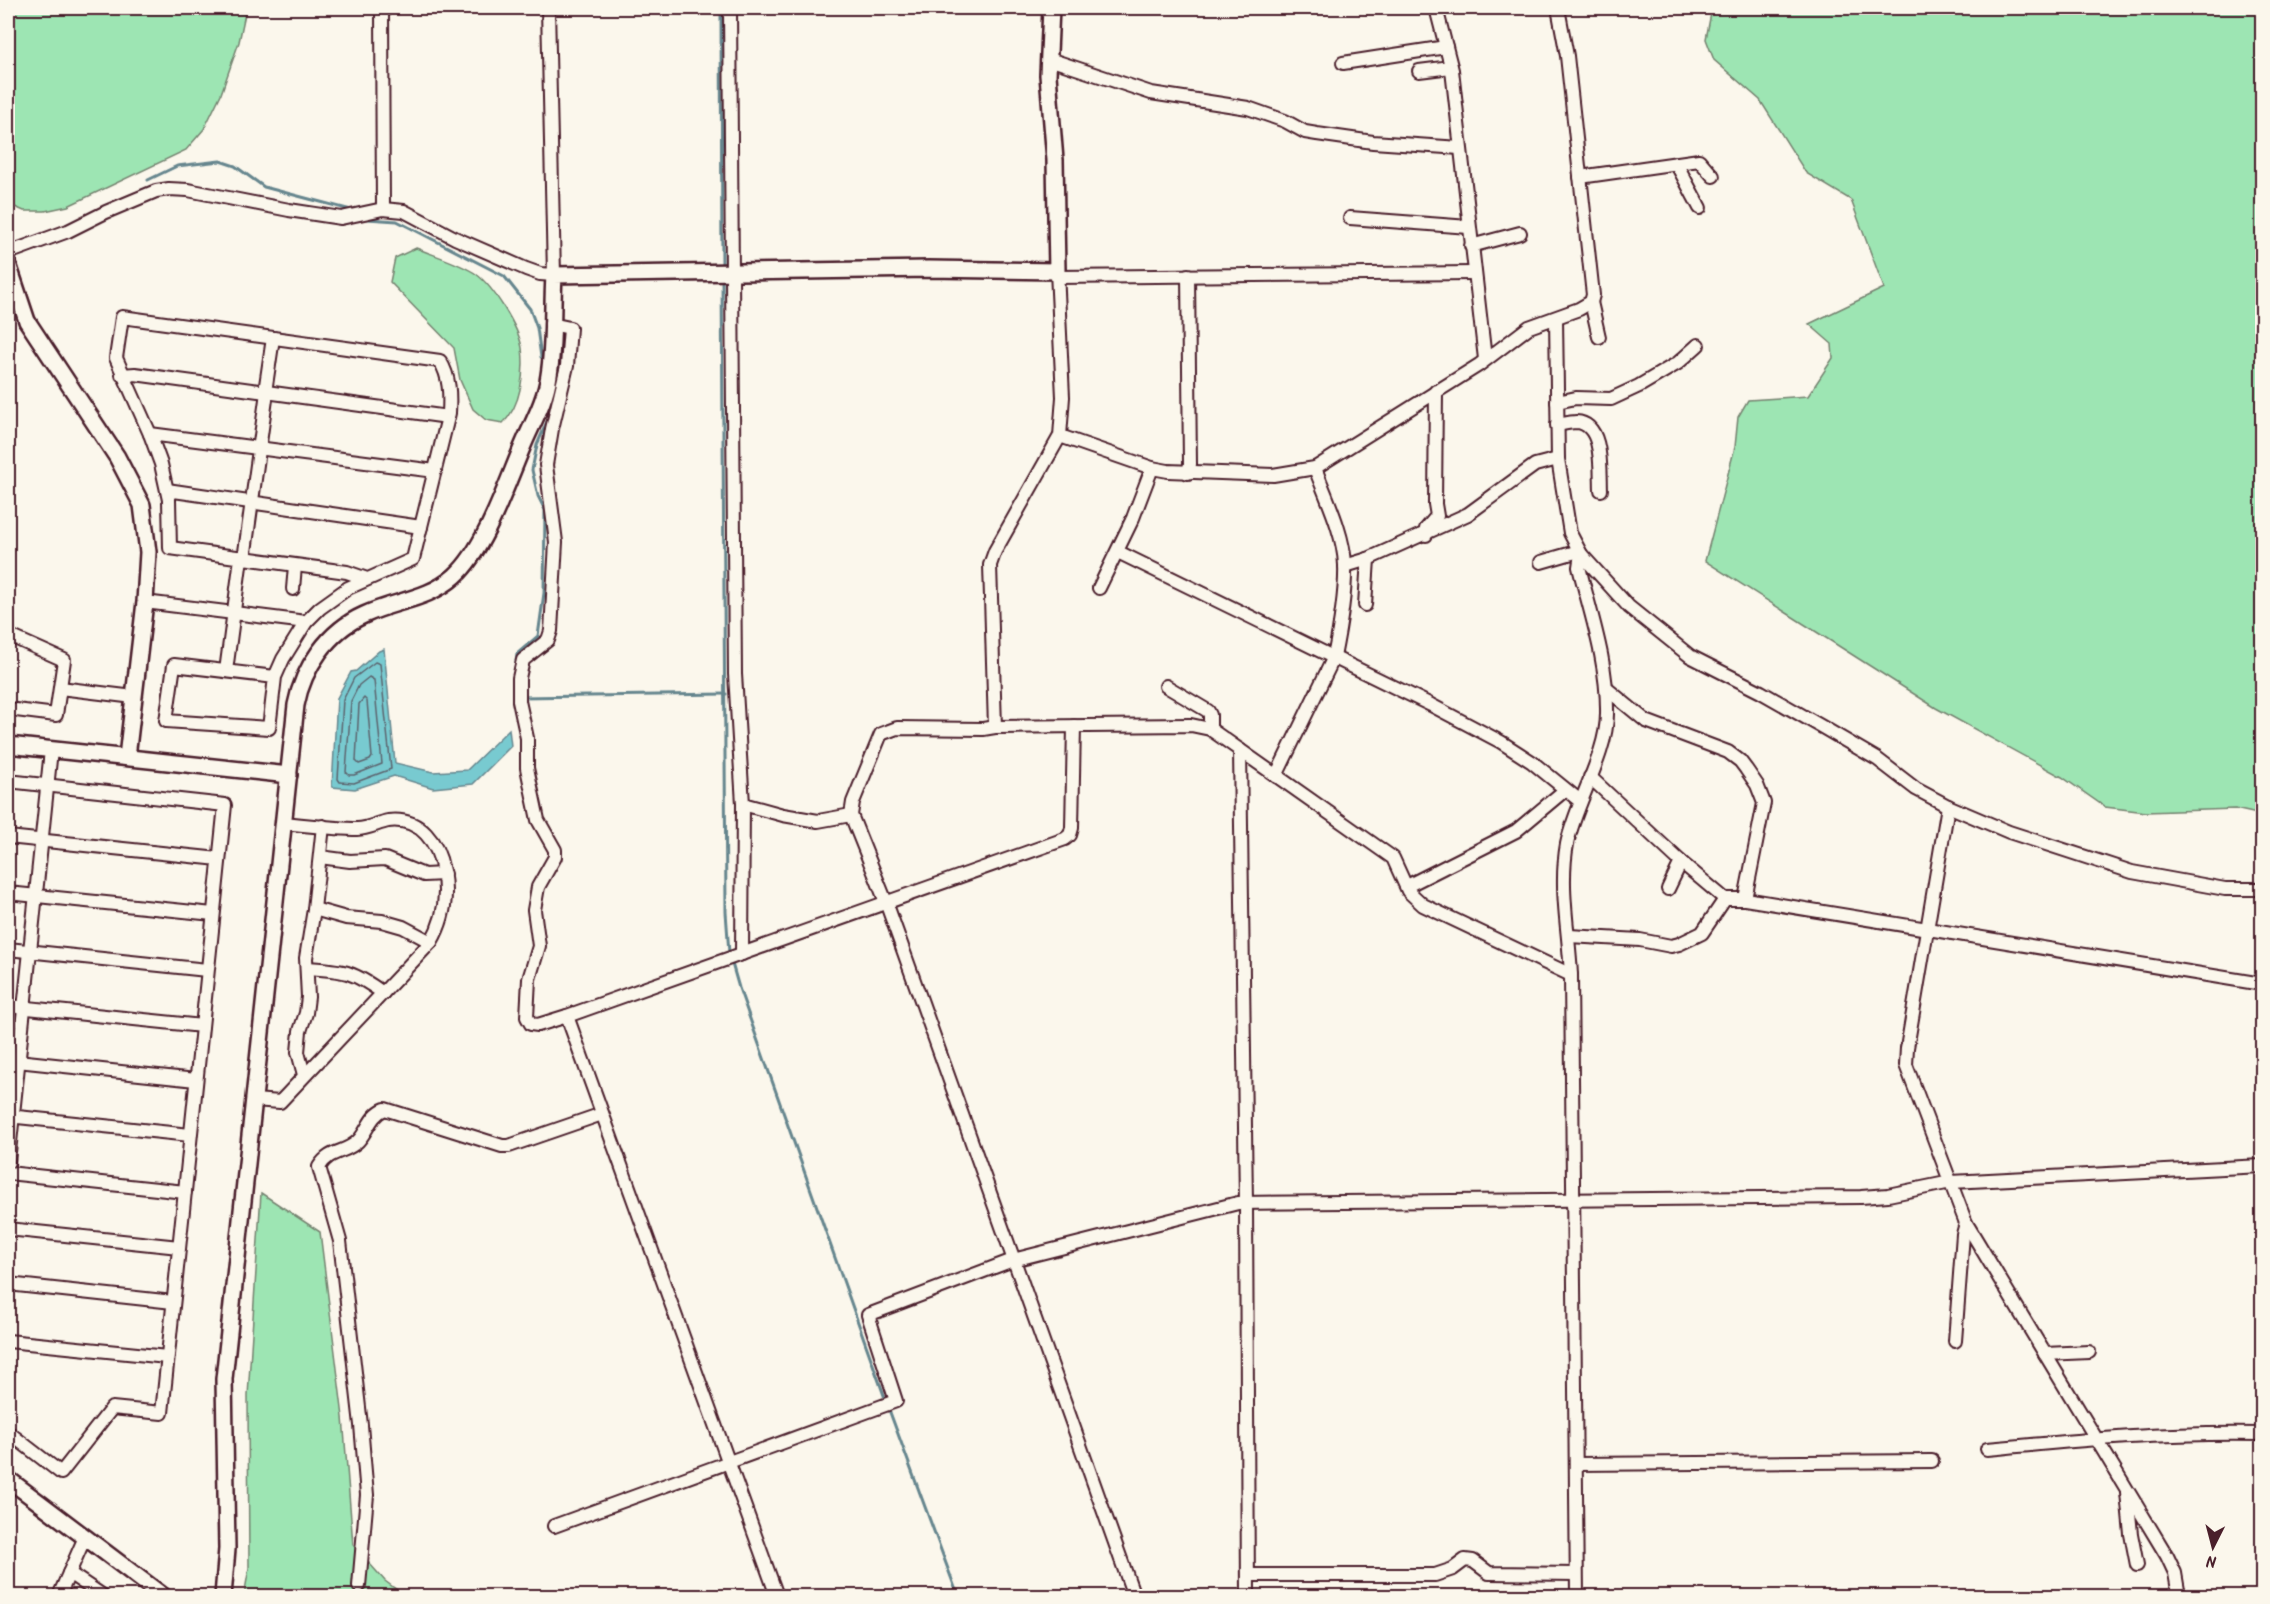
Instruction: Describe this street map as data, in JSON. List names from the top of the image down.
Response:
{
  "north": "bottom"
}
